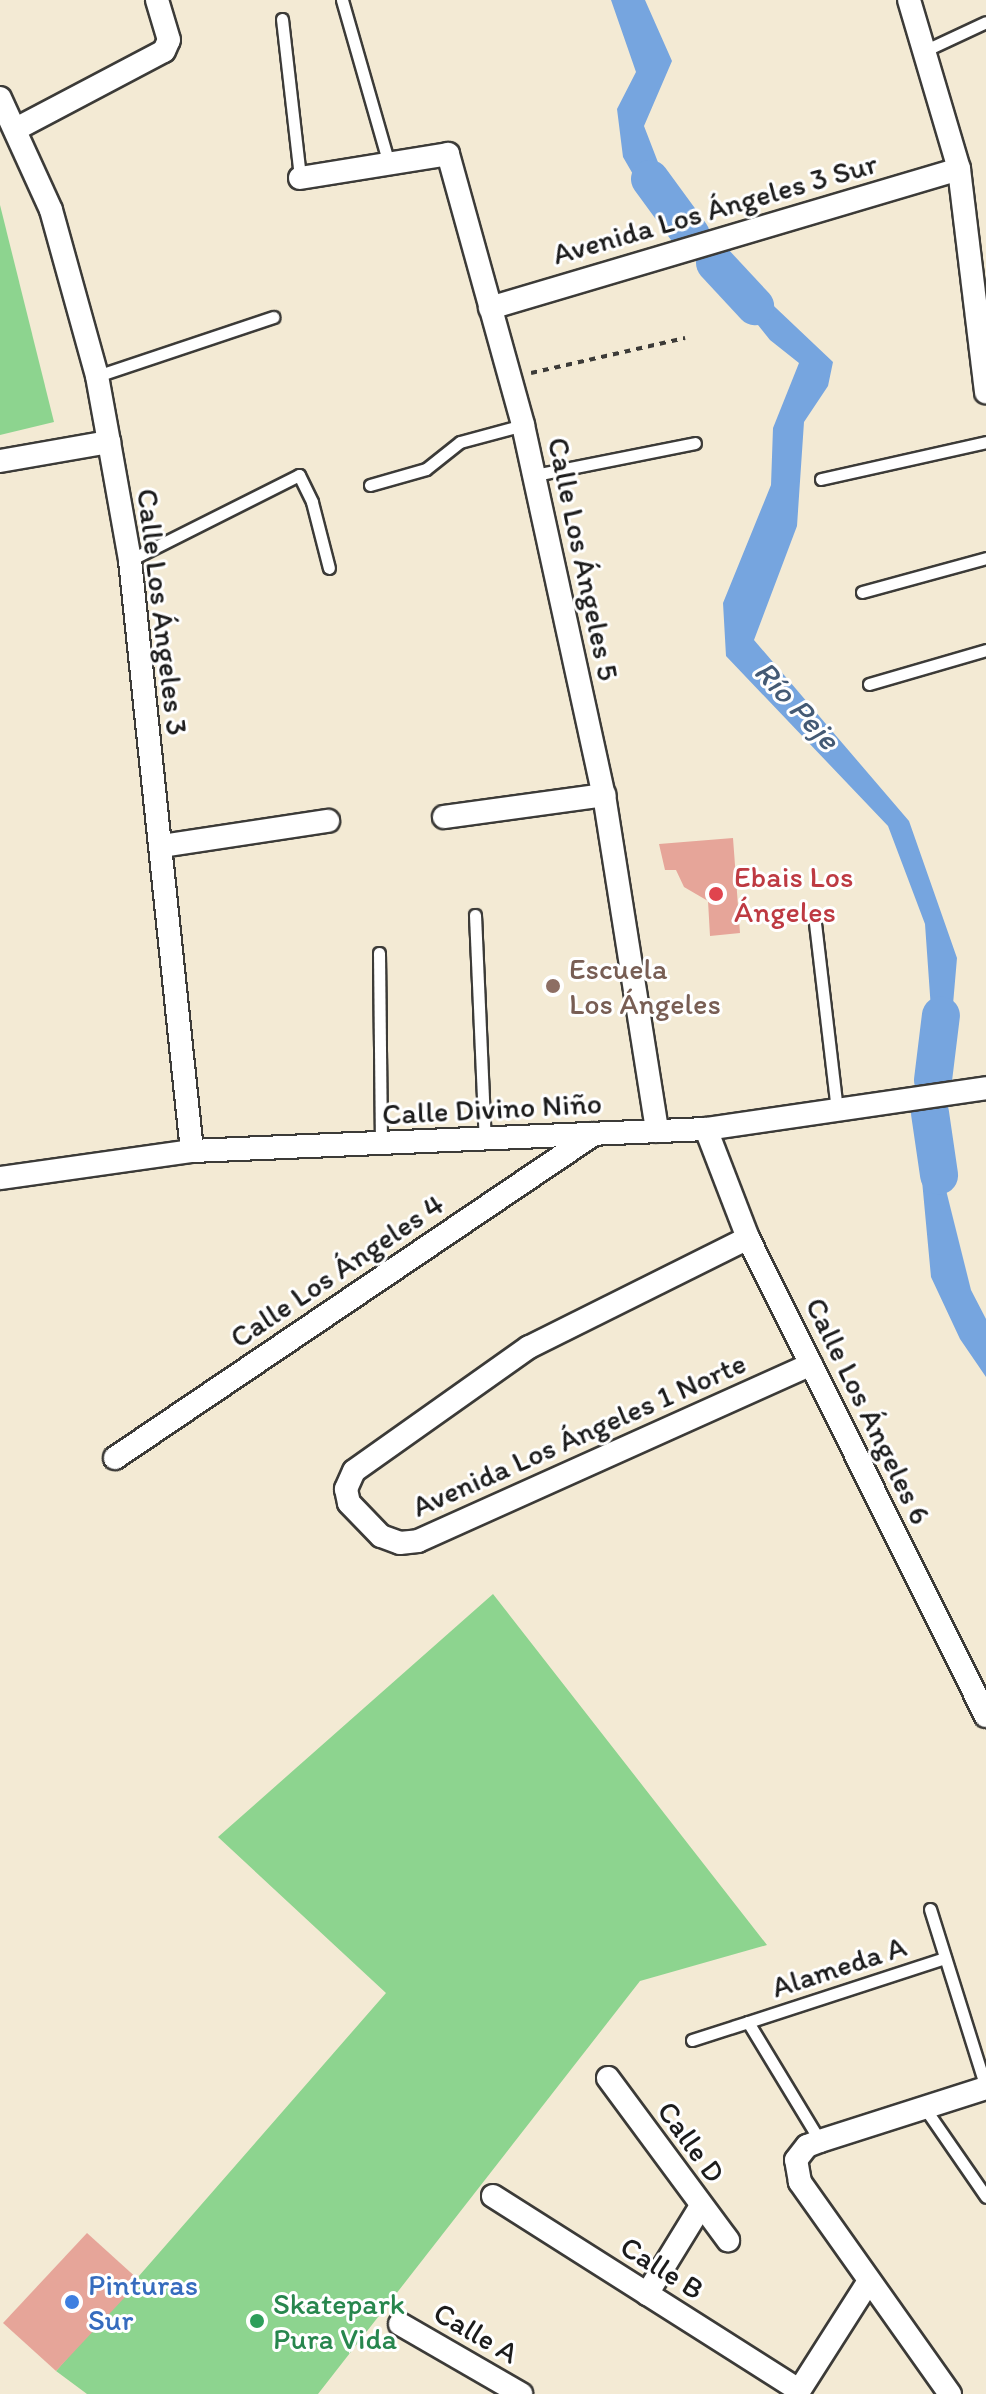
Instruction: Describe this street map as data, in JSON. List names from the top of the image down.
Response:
{
  "streets": {
    "street": [
      "Avenida Los Ángeles 3 Sur",
      "Calle Los Ángeles 5",
      "Calle Los Ángeles 3",
      "Calle Divino Niño",
      "Calle Los Ángeles 4",
      "Calle Los Ángeles 6",
      "Avenida Los Ángeles 1 Norte",
      "Calle D",
      "Calle B",
      "Calle A"
    ],
    "lane": ["Alameda A"]
  },
  "crossings": [
    ["Avenida Los Ángeles 3 Sur", "Calle Los Ángeles 5"],
    ["Calle Los Ángeles 5", "Calle Divino Niño"],
    ["Calle Los Ángeles 3", "Calle Divino Niño"],
    ["Calle Divino Niño", "Calle Los Ángeles 4"],
    ["Calle Divino Niño", "Calle Los Ángeles 6"],
    ["Calle Los Ángeles 6", "Avenida Los Ángeles 1 Norte"]
  ],
  "water": ["Río Peje"],
  "places": [
    "Ebais Los Ángeles",
    "Escuela Los Ángeles",
    "Pinturas Sur",
    "Skatepark Pura Vida"
  ]
}
